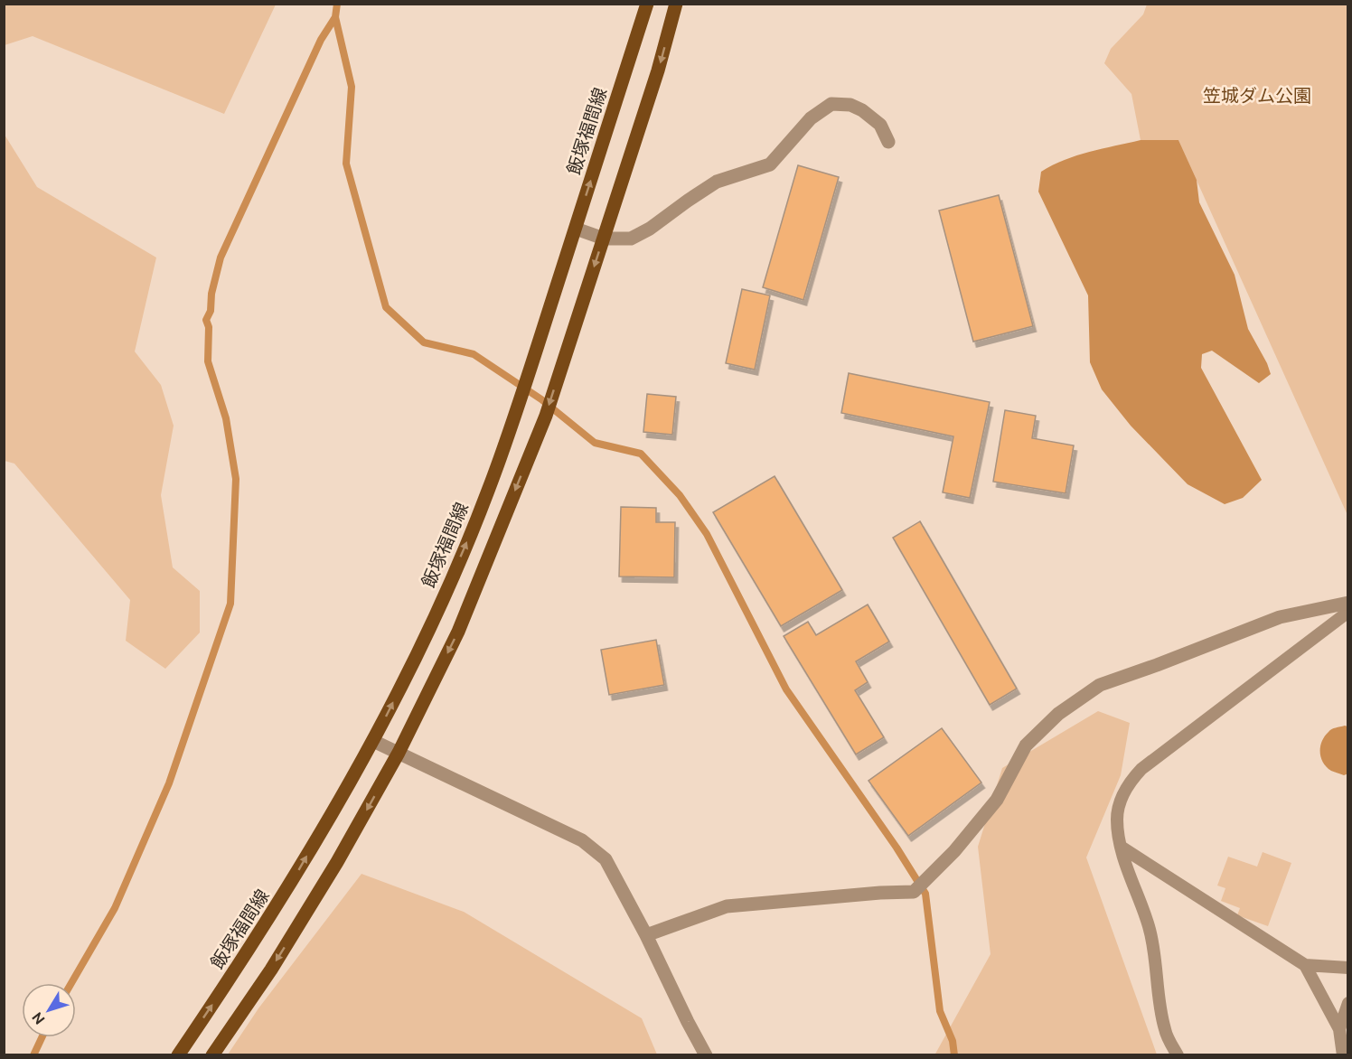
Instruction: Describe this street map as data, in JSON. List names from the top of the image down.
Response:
{
  "streets": {
    "main road": ["飯塚福間線"]
  },
  "parks": ["笠城ダム公園"],
  "north": "bottom left"
}
